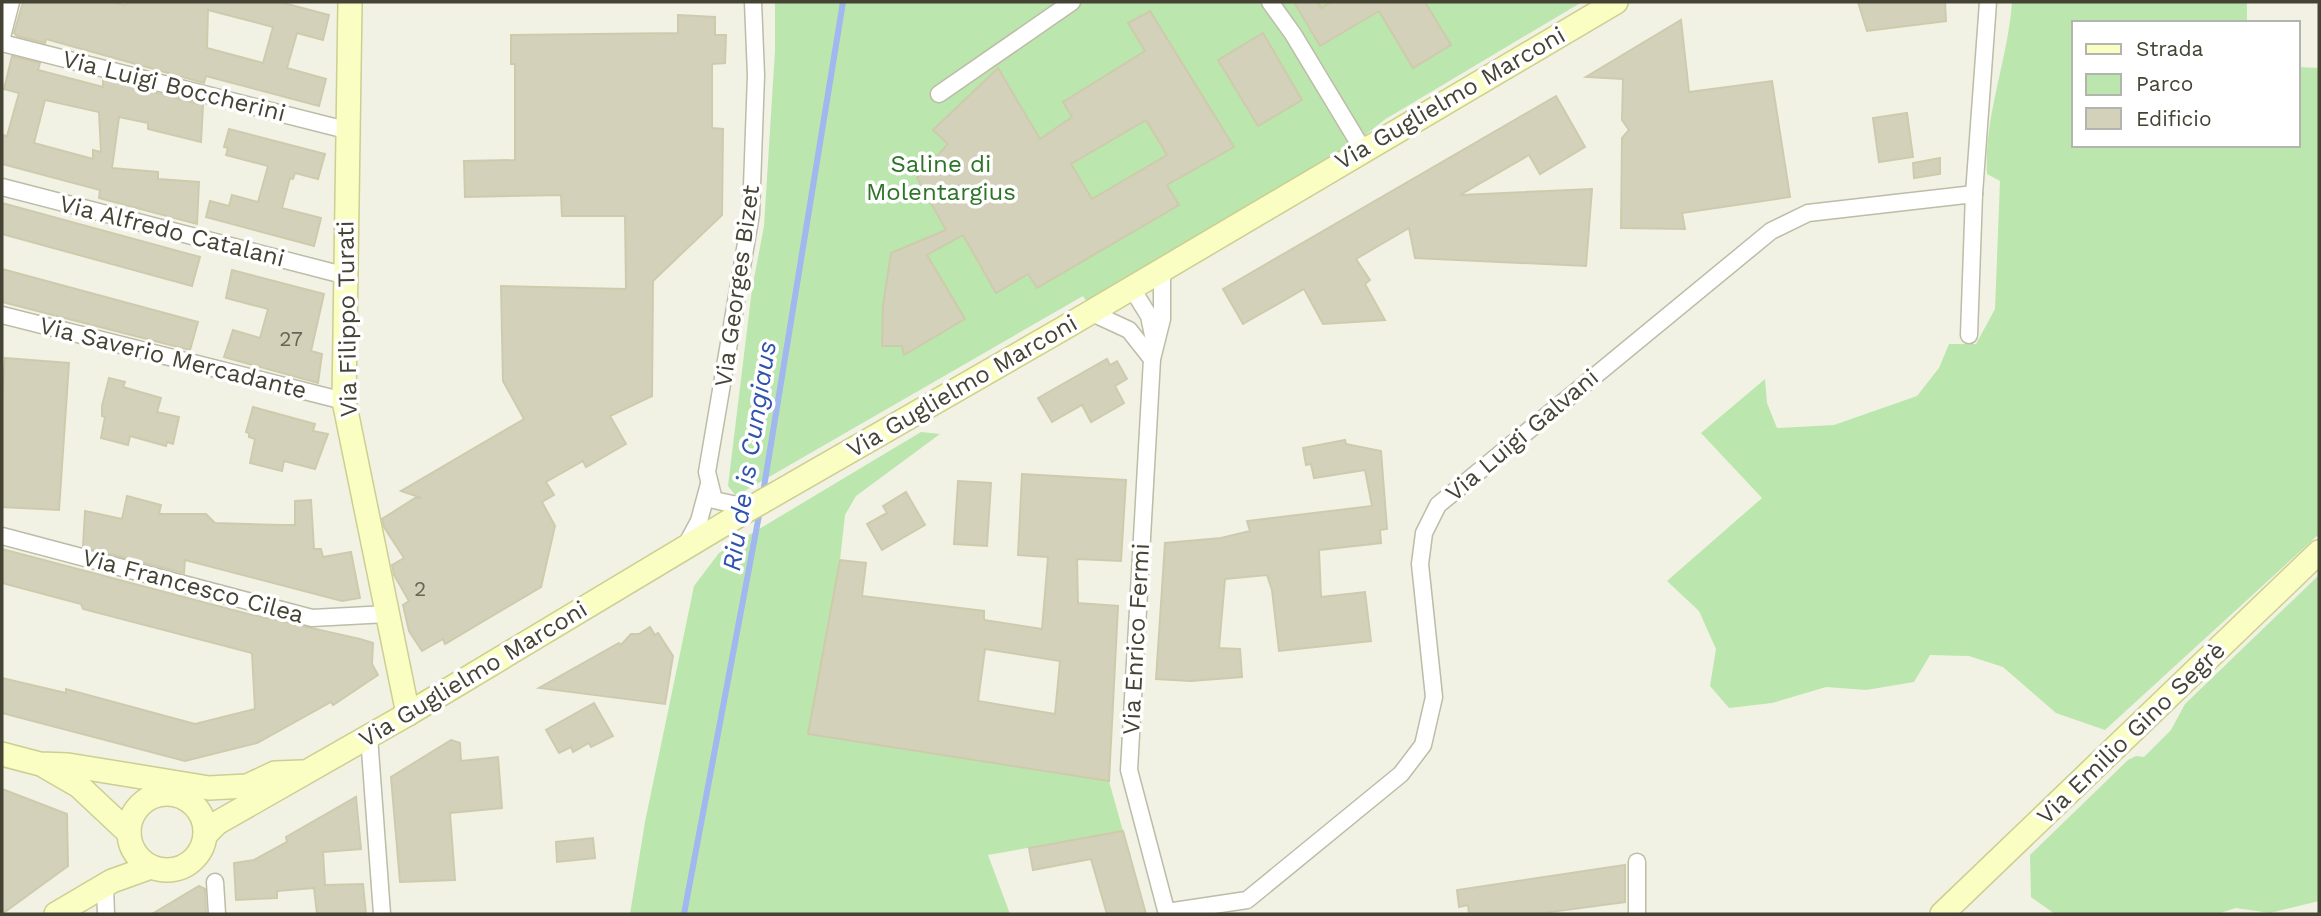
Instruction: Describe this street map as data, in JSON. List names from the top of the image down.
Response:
{
  "streets": {
    "main road": ["Via Guglielmo Marconi", "Via Filippo Turati", "Via Emilio Gino Segrè"],
    "street": [
      "Via Luigi Boccherini",
      "Via Alfredo Catalani",
      "Via Georges Bizet",
      "Via Saverio Mercadante",
      "Via Luigi Galvani",
      "Via Francesco Cilea",
      "Via Enrico Fermi"
    ]
  },
  "crossings": [
    ["Via Luigi Boccherini", "Via Filippo Turati"],
    ["Via Guglielmo Marconi", "Via Georges Bizet"],
    ["Via Guglielmo Marconi", "Via Filippo Turati"],
    ["Via Guglielmo Marconi", "Via Enrico Fermi"],
    ["Via Alfredo Catalani", "Via Filippo Turati"],
    ["Via Filippo Turati", "Via Saverio Mercadante"],
    ["Via Filippo Turati", "Via Francesco Cilea"],
    ["Via Luigi Galvani", "Via Enrico Fermi"]
  ],
  "water": ["Riu de is Cungiaus"],
  "parks": ["Saline di Molentargius"],
  "house_numbers": ["27", "2"],
  "legend": ["Strada", "Parco", "Edificio"]
}
